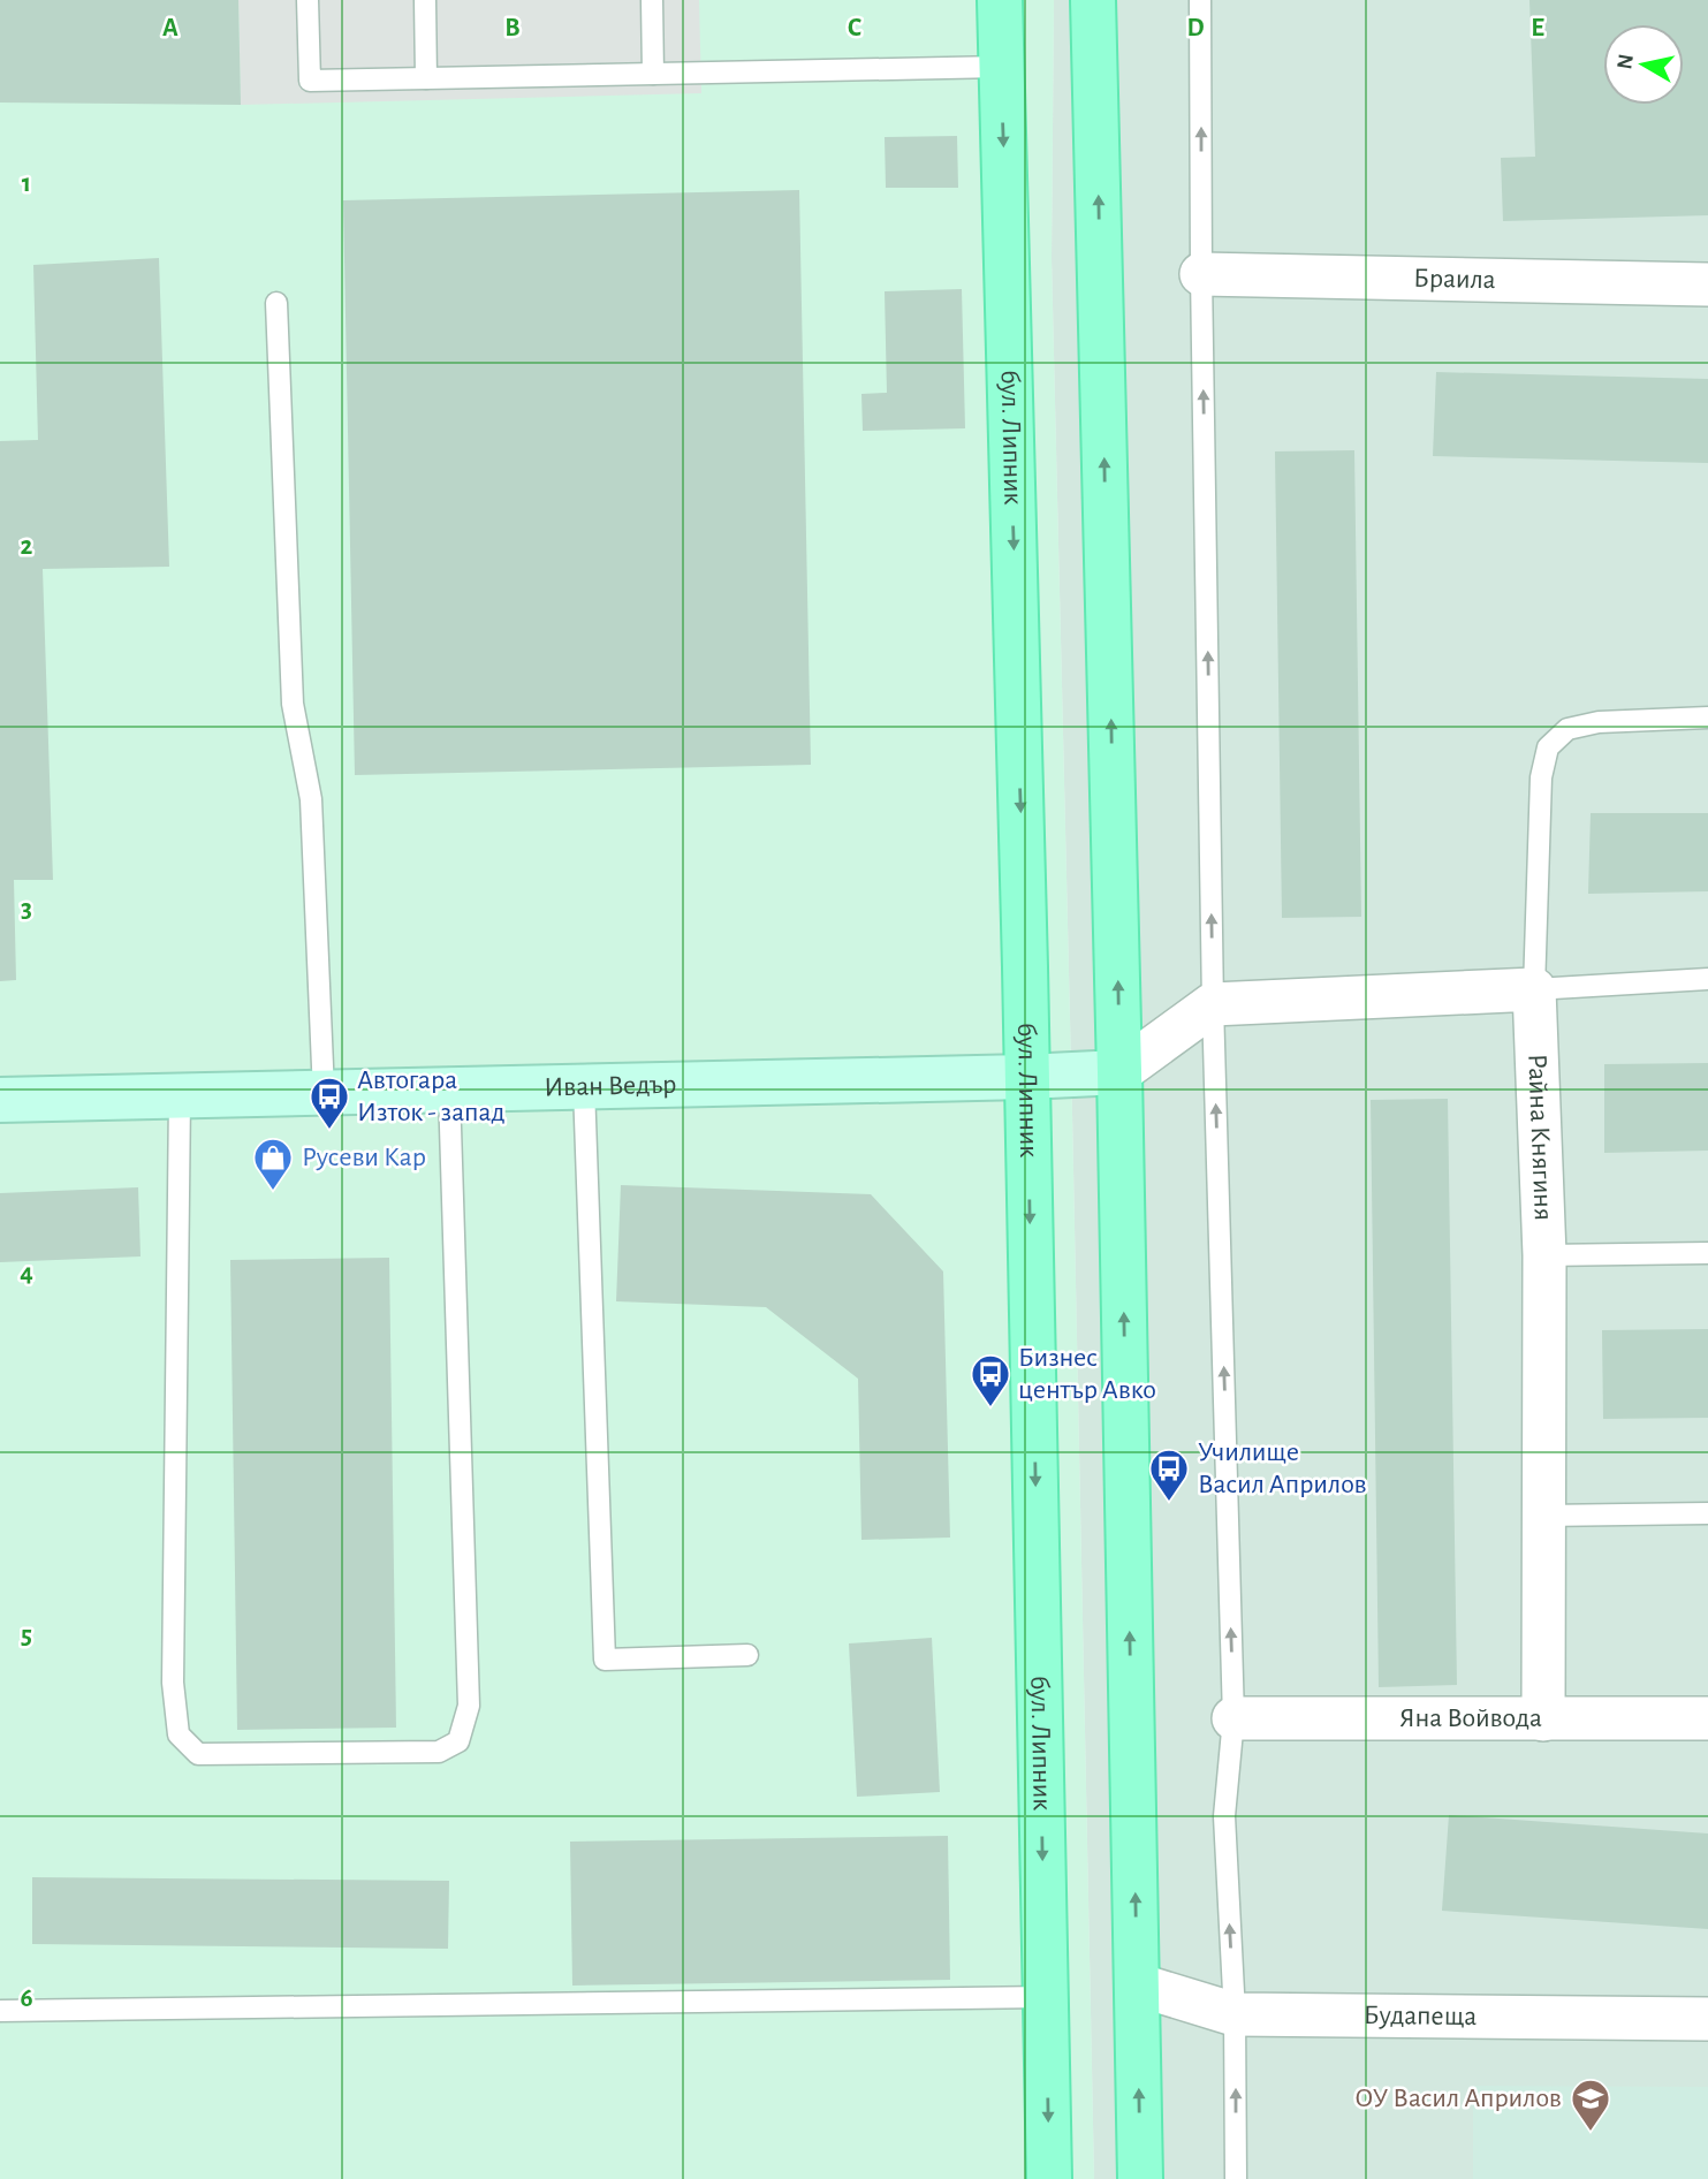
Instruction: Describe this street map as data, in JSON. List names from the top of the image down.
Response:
{
  "streets": {
    "main road": ["бул. Липник"],
    "street": [
      "Браила",
      "Иван Ведър",
      "Райна Княгиня",
      "Яна Войвода",
      "Будапеща"
    ]
  },
  "crossings": [
    ["бул. Липник", "Иван Ведър"],
    ["Райна Княгиня", "Яна Войвода"]
  ],
  "places": {
    "bus stop": ["Автогара Изток - запад", "Бизнес център Авко", "Училище Васил Априлов"],
    "shop": ["Русеви Кар"],
    "school or university": ["ОУ Васил Априлов"]
  },
  "north": "left",
  "grid": {
    "columns": [
      "A",
      "B",
      "C",
      "D",
      "E"
    ],
    "rows": [
      "1",
      "2",
      "3",
      "4",
      "5",
      "6"
    ]
  }
}
